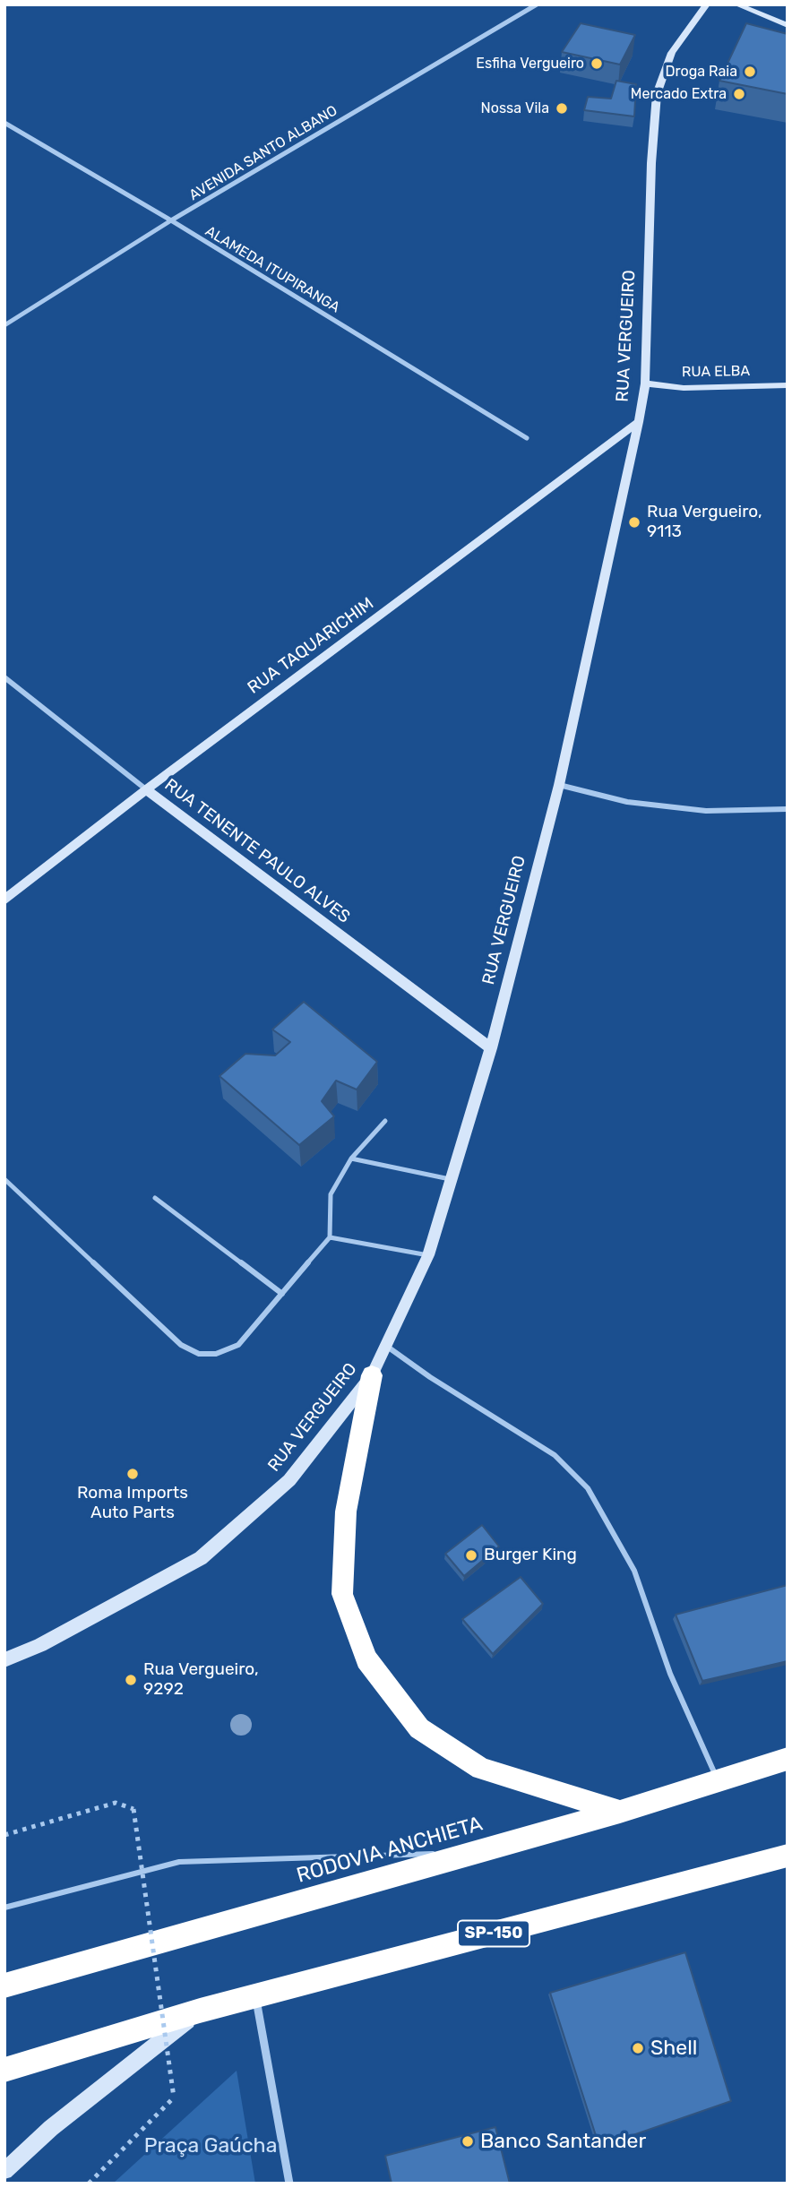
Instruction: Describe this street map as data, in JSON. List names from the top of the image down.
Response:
{
  "streets": {
    "highway": ["RODOVIA ANCHIETA", "SP-150"],
    "main road": [
      "RUA VERGUEIRO",
      "RUA ELBA",
      "RUA TAQUARICHIM",
      "RUA TENENTE PAULO ALVES"
    ],
    "street": ["AVENIDA SANTO ALBANO", "ALAMEDA ITUPIRANGA"]
  },
  "crossings": [
    ["AVENIDA SANTO ALBANO", "ALAMEDA ITUPIRANGA"],
    ["RUA VERGUEIRO", "RUA ELBA"],
    ["RUA VERGUEIRO", "RUA TAQUARICHIM"],
    ["RUA VERGUEIRO", "RUA TENENTE PAULO ALVES"],
    ["RUA TAQUARICHIM", "RUA TENENTE PAULO ALVES"]
  ],
  "parks": ["Praça Gaúcha"],
  "places": [
    "Esfiha Vergueiro",
    "Droga Raia",
    "Mercado Extra",
    "Nossa Vila",
    "Rua Vergueiro, 9113",
    "Roma Imports Auto Parts",
    "Burger King",
    "Rua Vergueiro, 9292",
    "Shell",
    "Banco Santander"
  ]
}
